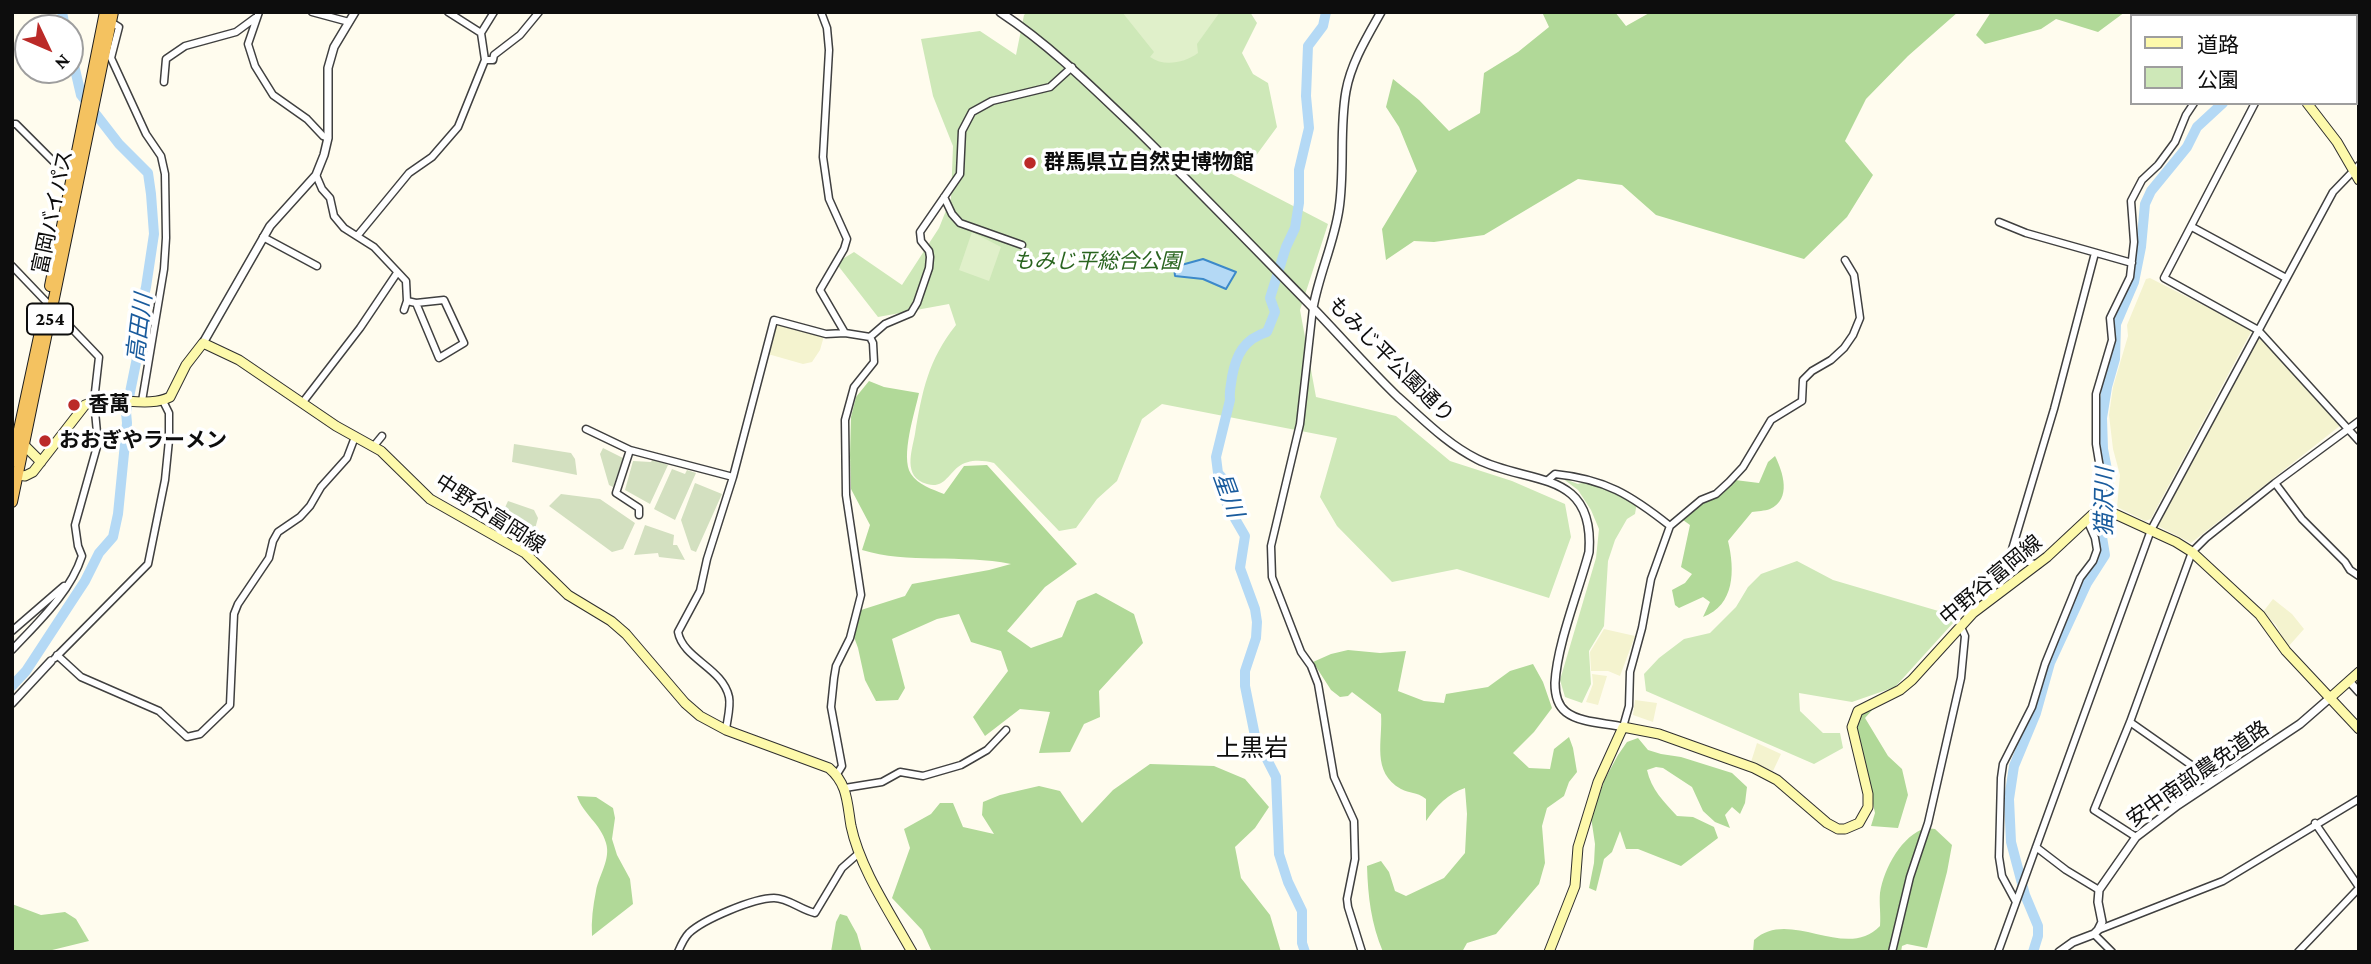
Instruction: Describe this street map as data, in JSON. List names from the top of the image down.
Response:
{
  "streets": {
    "highway": ["富岡バイパス", "254"],
    "main road": ["中野谷富岡線"],
    "street": ["もみじ平公園通り", "安中南部農免道路"]
  },
  "crossings": [
    ["もみじ平公園通り", "中野谷富岡線"]
  ],
  "districts": ["上黒岩"],
  "water": ["高田川", "星川", "猫沢川"],
  "parks": ["もみじ平総合公園"],
  "places": ["群馬県立自然史博物館", "香萬", "おおぎやラーメン"],
  "legend": ["道路", "公園"],
  "north": "bottom right"
}
